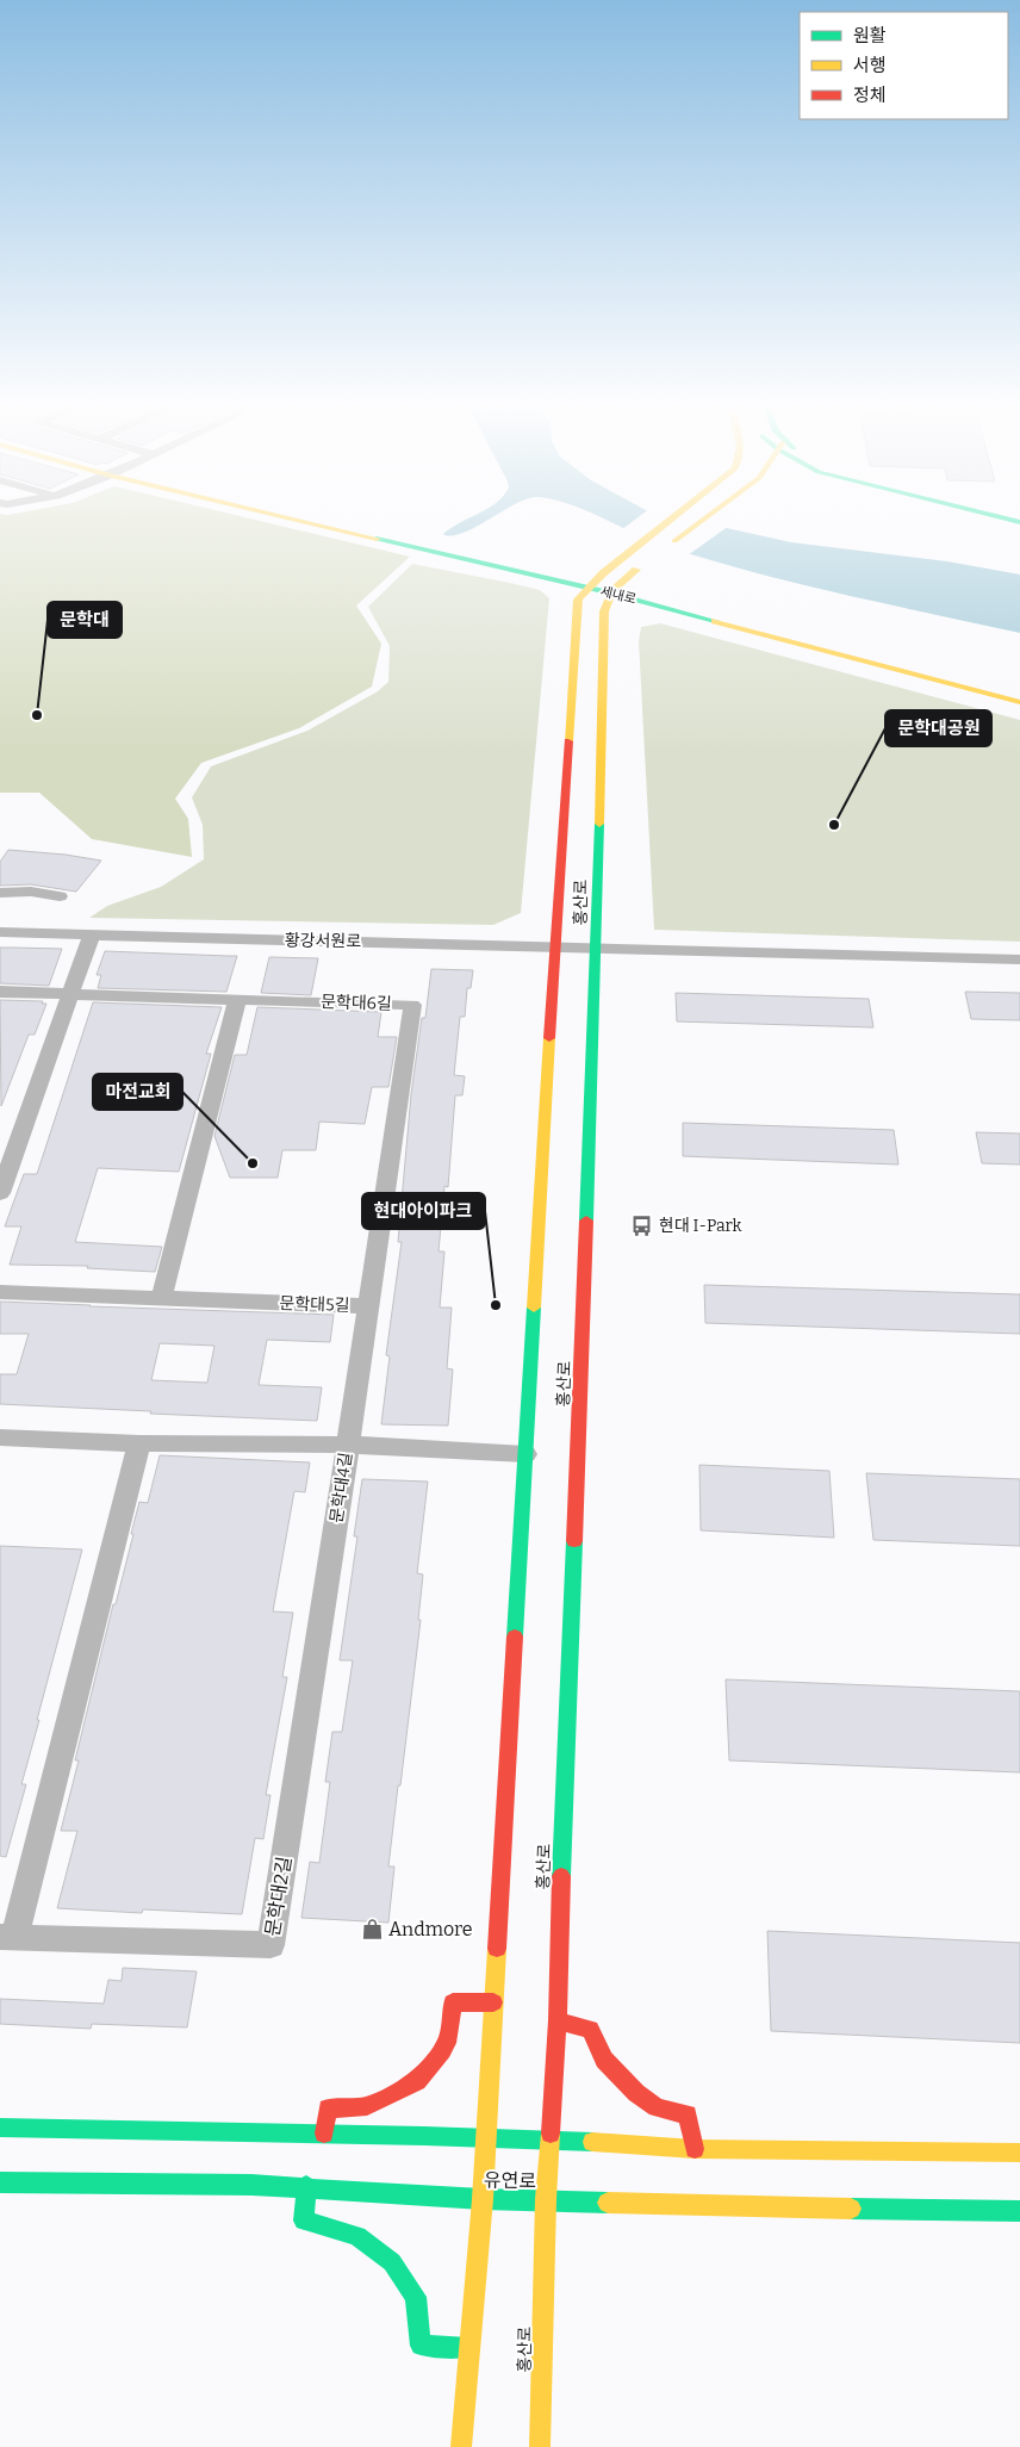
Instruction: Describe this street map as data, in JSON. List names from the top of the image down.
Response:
{
  "streets": {
    "street": [
      "세내로",
      "홍산로",
      "황강서원로",
      "문학대6길",
      "문학대5길",
      "문학대4길",
      "문학대2길",
      "유연로"
    ]
  },
  "crossings": [
    ["세내로", "홍산로"],
    ["홍산로", "황강서원로"],
    ["홍산로", "유연로"],
    ["문학대6길", "문학대5길"],
    ["문학대4길", "문학대2길"]
  ],
  "places": {
    "other": [
      "문학대",
      "문학대공원",
      "마전교회",
      "현대아이파크"
    ],
    "bus stop": ["현대 I-Park"],
    "shop": ["Andmore"]
  },
  "legend": ["원활", "서행", "정체"]
}
